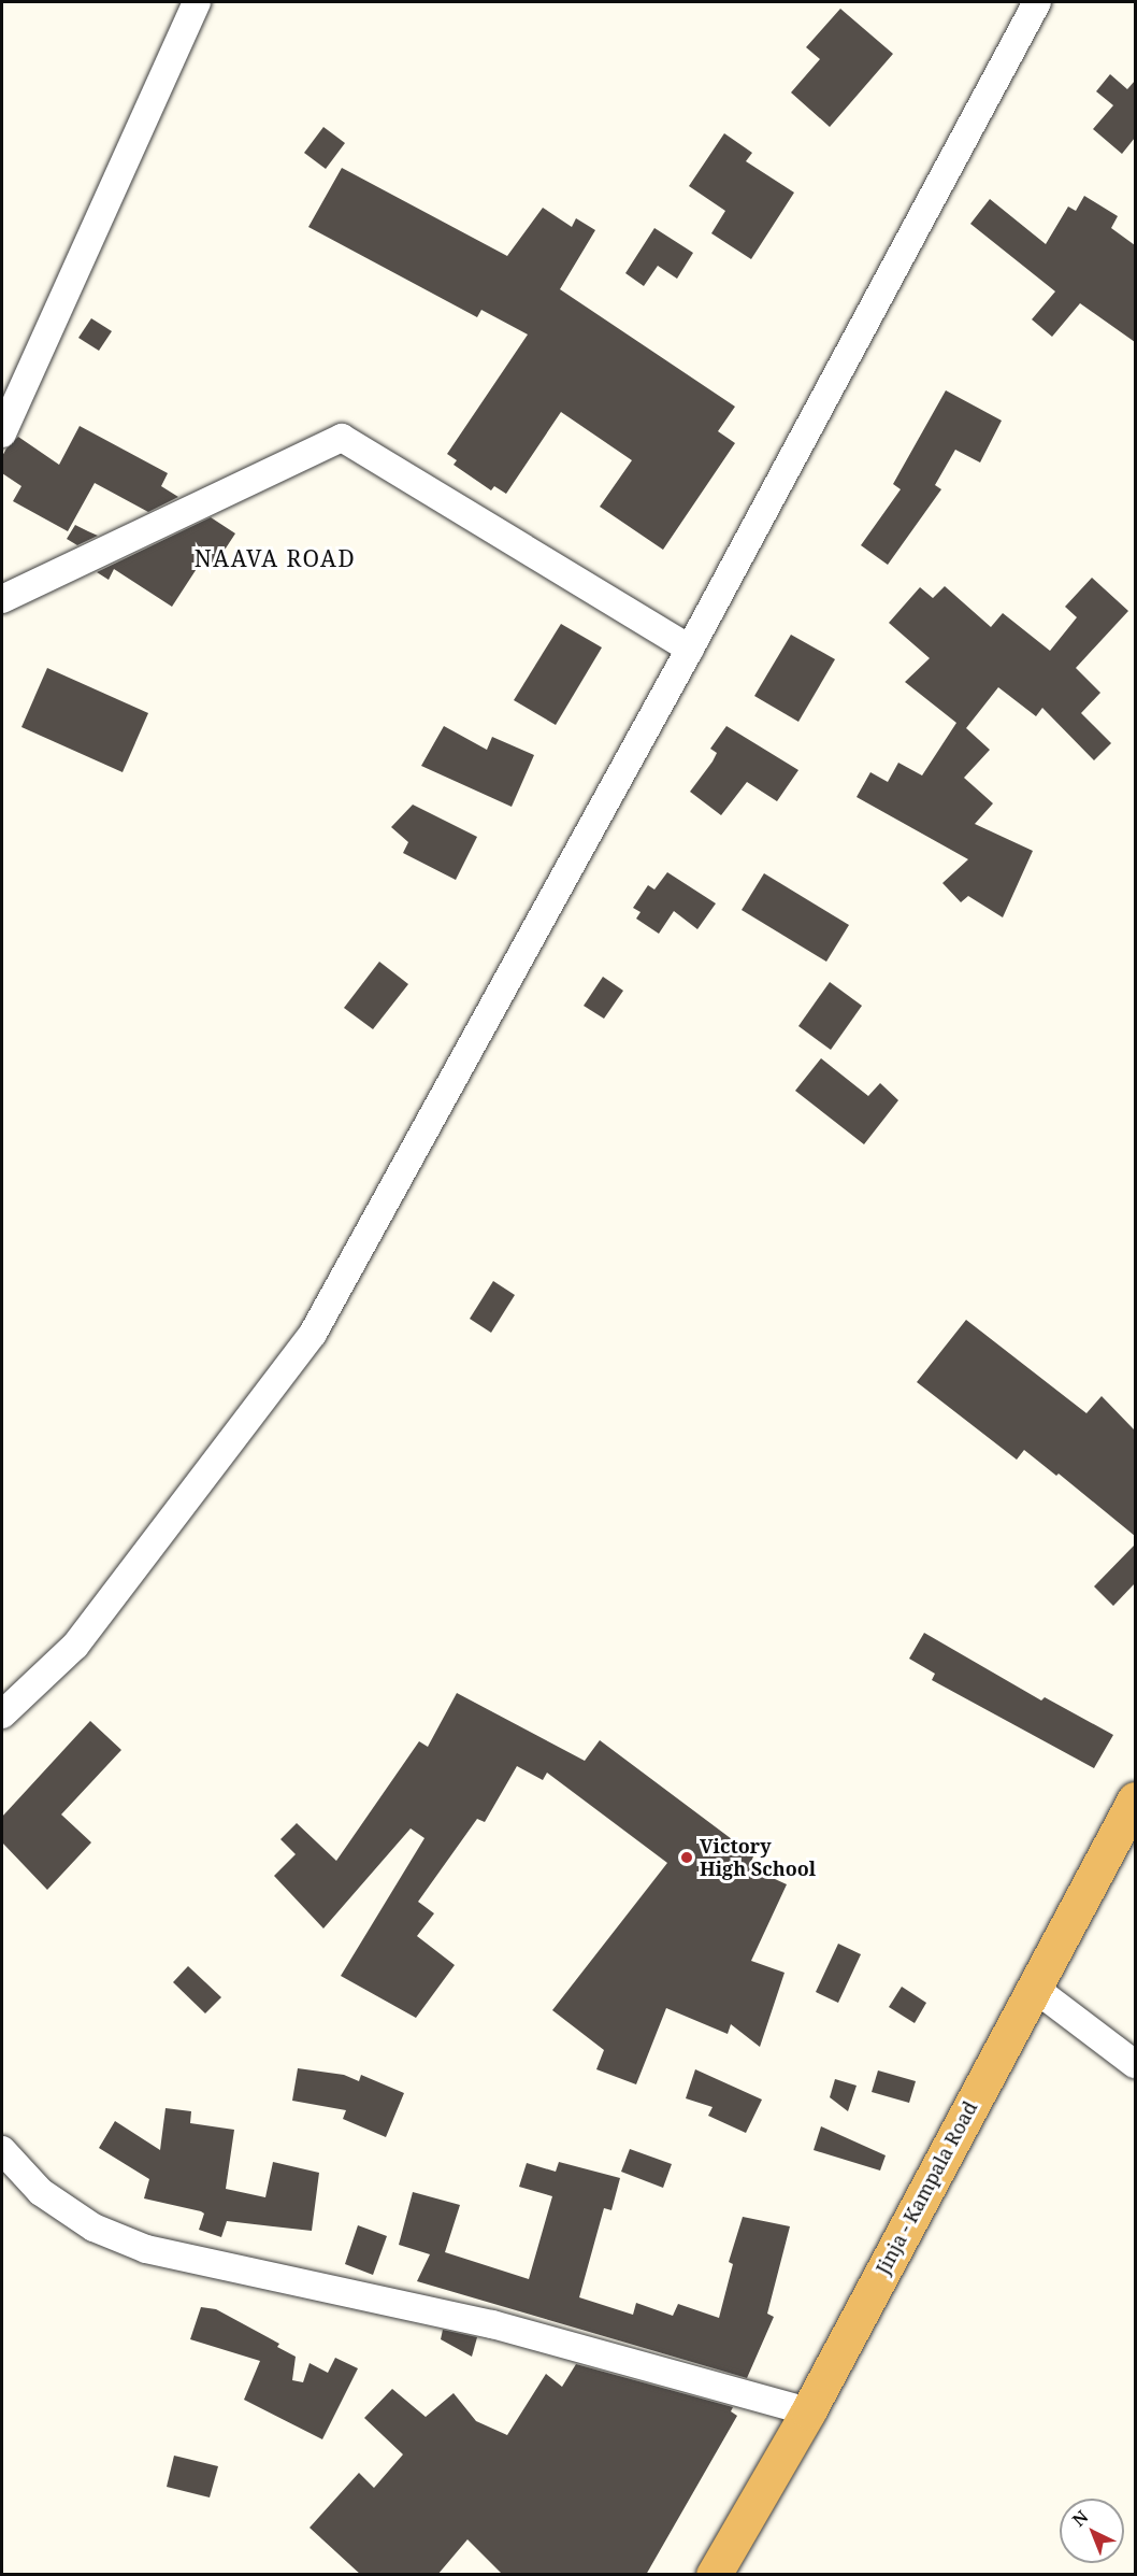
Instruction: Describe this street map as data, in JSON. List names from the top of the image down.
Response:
{
  "streets": {
    "highway": ["Jinja - Kampala Road"]
  },
  "districts": ["NAAVA ROAD"],
  "places": ["Victory High School"],
  "north": "top left"
}
